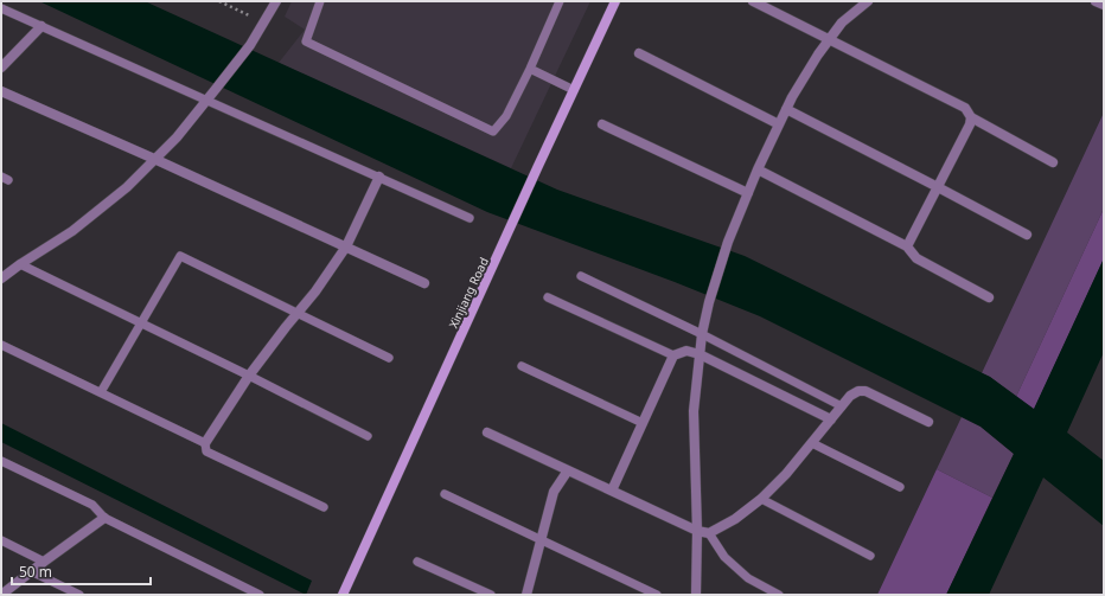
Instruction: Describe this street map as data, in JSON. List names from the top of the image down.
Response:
{
  "streets": {
    "street": ["Xinjiang Road"]
  },
  "scale_bar": "50 m"
}
